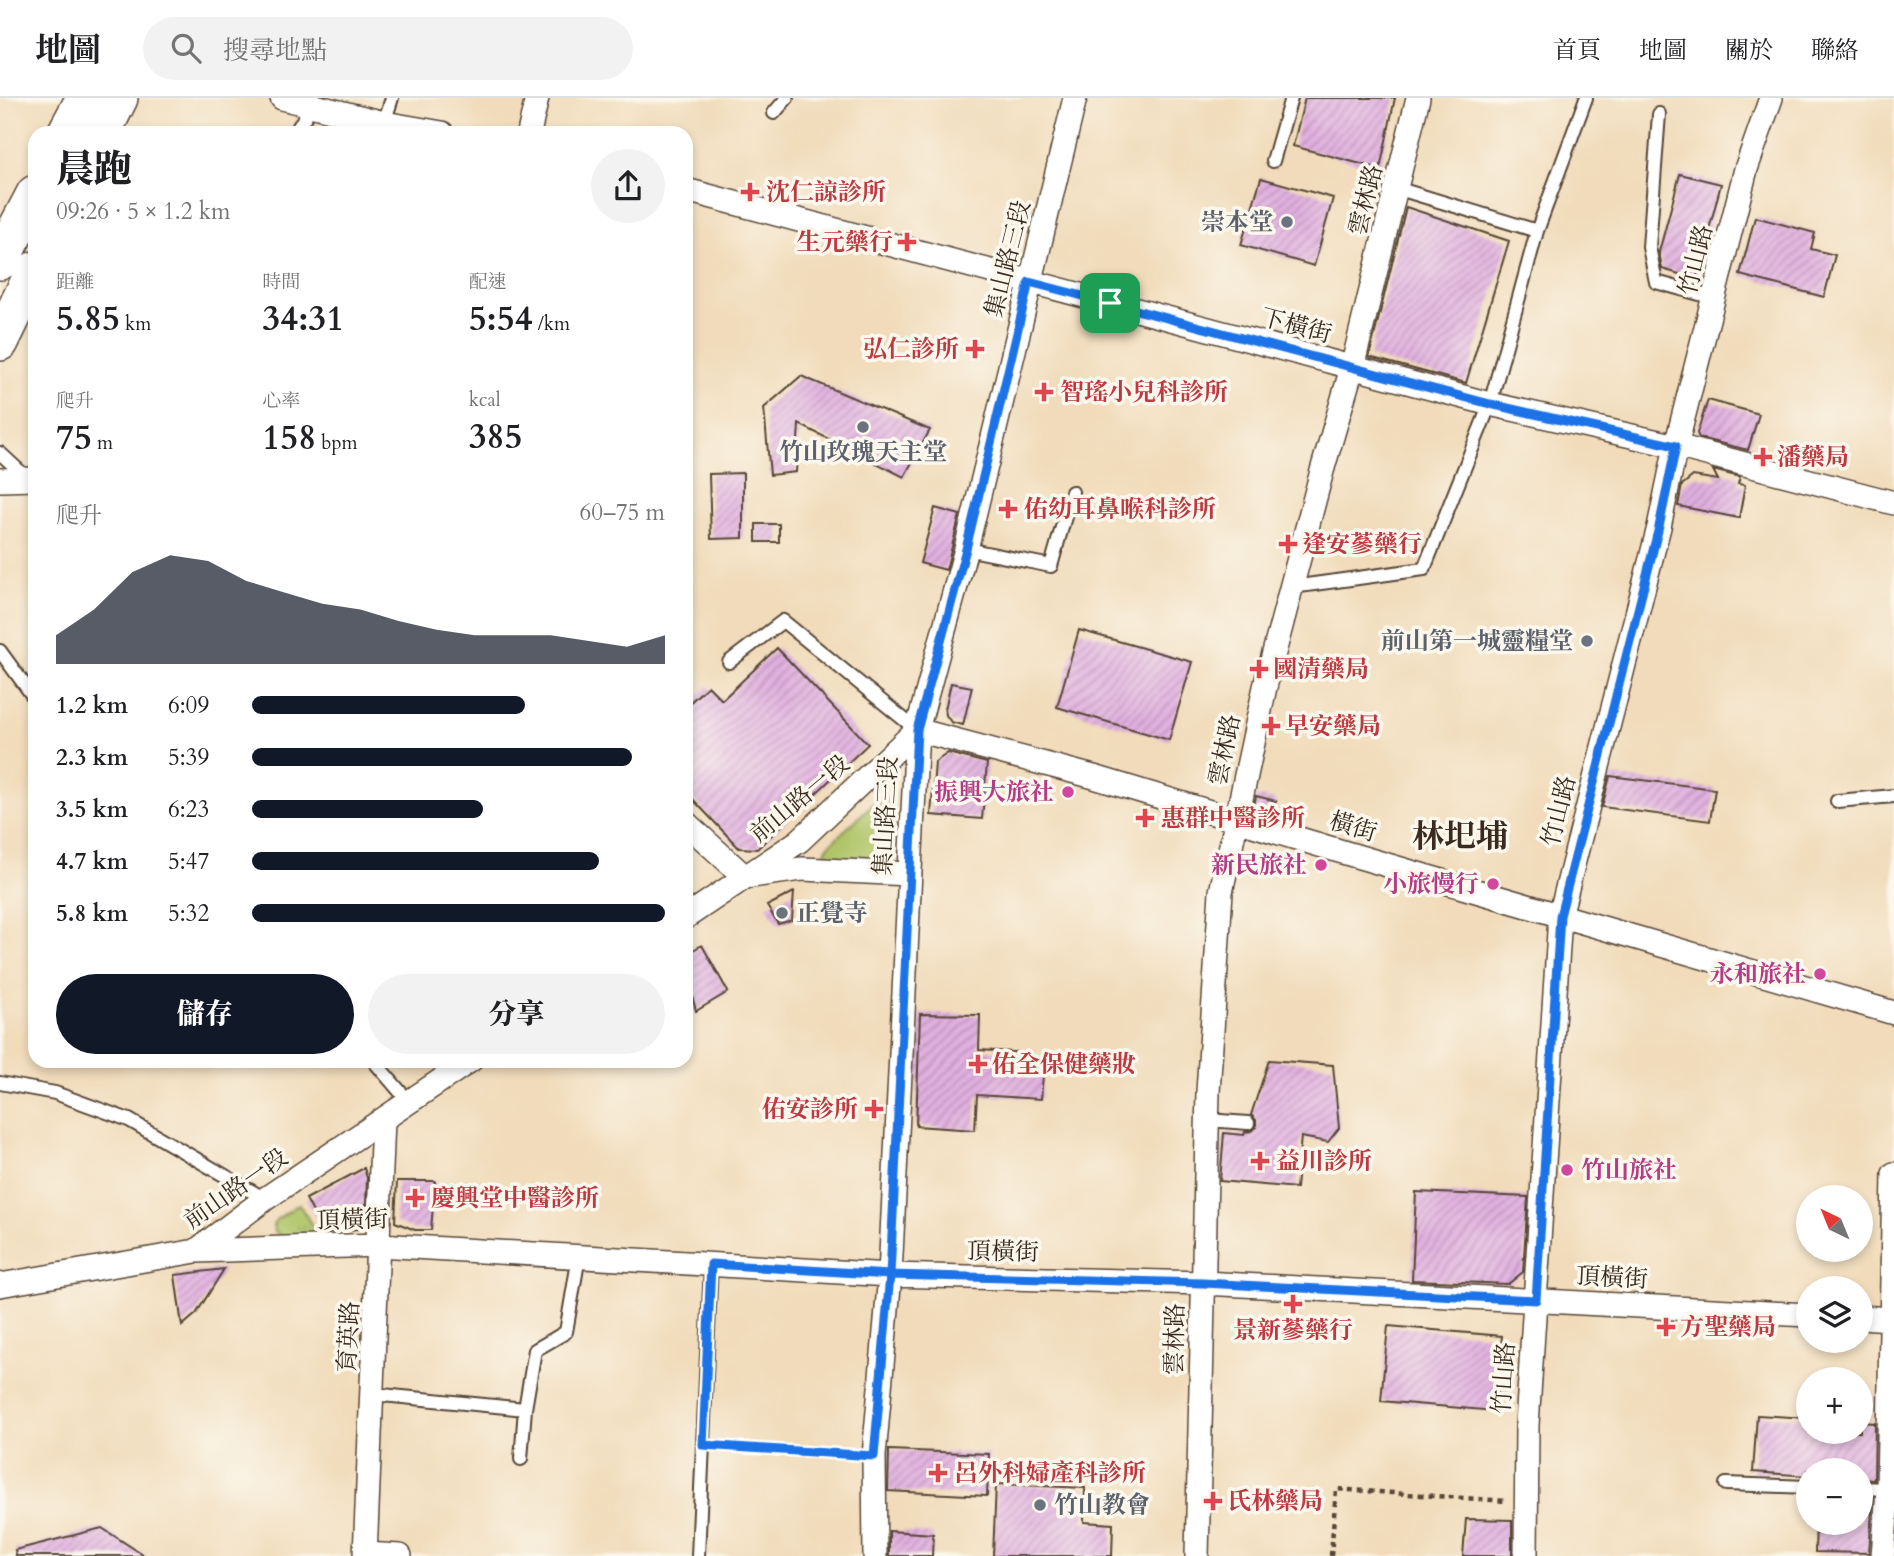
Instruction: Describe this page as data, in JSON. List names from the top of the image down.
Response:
{
  "streets": {
    "street": [
      "雲林路",
      "集山路三段",
      "竹山路",
      "下橫街",
      "前山路一段",
      "橫街",
      "頂橫街",
      "育英路"
    ]
  },
  "crossings": [
    ["雲林路", "下橫街"],
    ["雲林路", "橫街"],
    ["雲林路", "頂橫街"],
    ["集山路三段", "下橫街"],
    ["集山路三段", "前山路一段"],
    ["集山路三段", "橫街"],
    ["集山路三段", "頂橫街"],
    ["竹山路", "下橫街"],
    ["竹山路", "橫街"],
    ["竹山路", "頂橫街"],
    ["前山路一段", "橫街"],
    ["前山路一段", "頂橫街"],
    ["前山路一段", "育英路"],
    ["頂橫街", "育英路"]
  ],
  "districts": ["林圯埔"],
  "places": {
    "health": [
      "沈仁諒診所",
      "生元藥行",
      "弘仁診所",
      "智瑤小兒科診所",
      "潘藥局",
      "佑幼耳鼻喉科診所",
      "逢安蔘藥行",
      "國清藥局",
      "早安藥局",
      "惠群中醫診所",
      "佑全保健藥妝",
      "佑安診所",
      "益川診所",
      "慶興堂中醫診所",
      "景新蔘藥行",
      "方聖藥局",
      "呂外科婦產科診所",
      "氏林藥局"
    ],
    "other": [
      "崇本堂",
      "竹山玫瑰天主堂",
      "前山第一城靈糧堂",
      "振興大旅社",
      "新民旅社",
      "小旅慢行",
      "正覺寺",
      "永和旅社",
      "竹山旅社",
      "竹山教會"
    ]
  },
  "north": "top left",
  "page": {
    "header": "地圖",
    "search": "搜尋地點",
    "nav": [
      "首頁",
      "地圖",
      "關於",
      "聯絡"
    ],
    "heading": ["晨跑", "09:26 · 5 × 1.2 km"],
    "stats": [
      ["距離", "5.85 km"],
      ["時間", "34:31"],
      ["配速", "5:54 /km"],
      ["爬升", "75 m"],
      ["心率", "158 bpm"],
      ["kcal", "385"]
    ],
    "chart": ["爬升", "60–75 m"],
    "list": [
      {
        "name": "1.2 km",
        "note": "6:09"
      },
      {
        "name": "2.3 km",
        "note": "5:39"
      },
      {
        "name": "3.5 km",
        "note": "6:23"
      },
      {
        "name": "4.7 km",
        "note": "5:47"
      },
      {
        "name": "5.8 km",
        "note": "5:32"
      }
    ],
    "buttons": ["儲存", "分享"],
    "map_buttons": ["+", "−"]
  }
}
